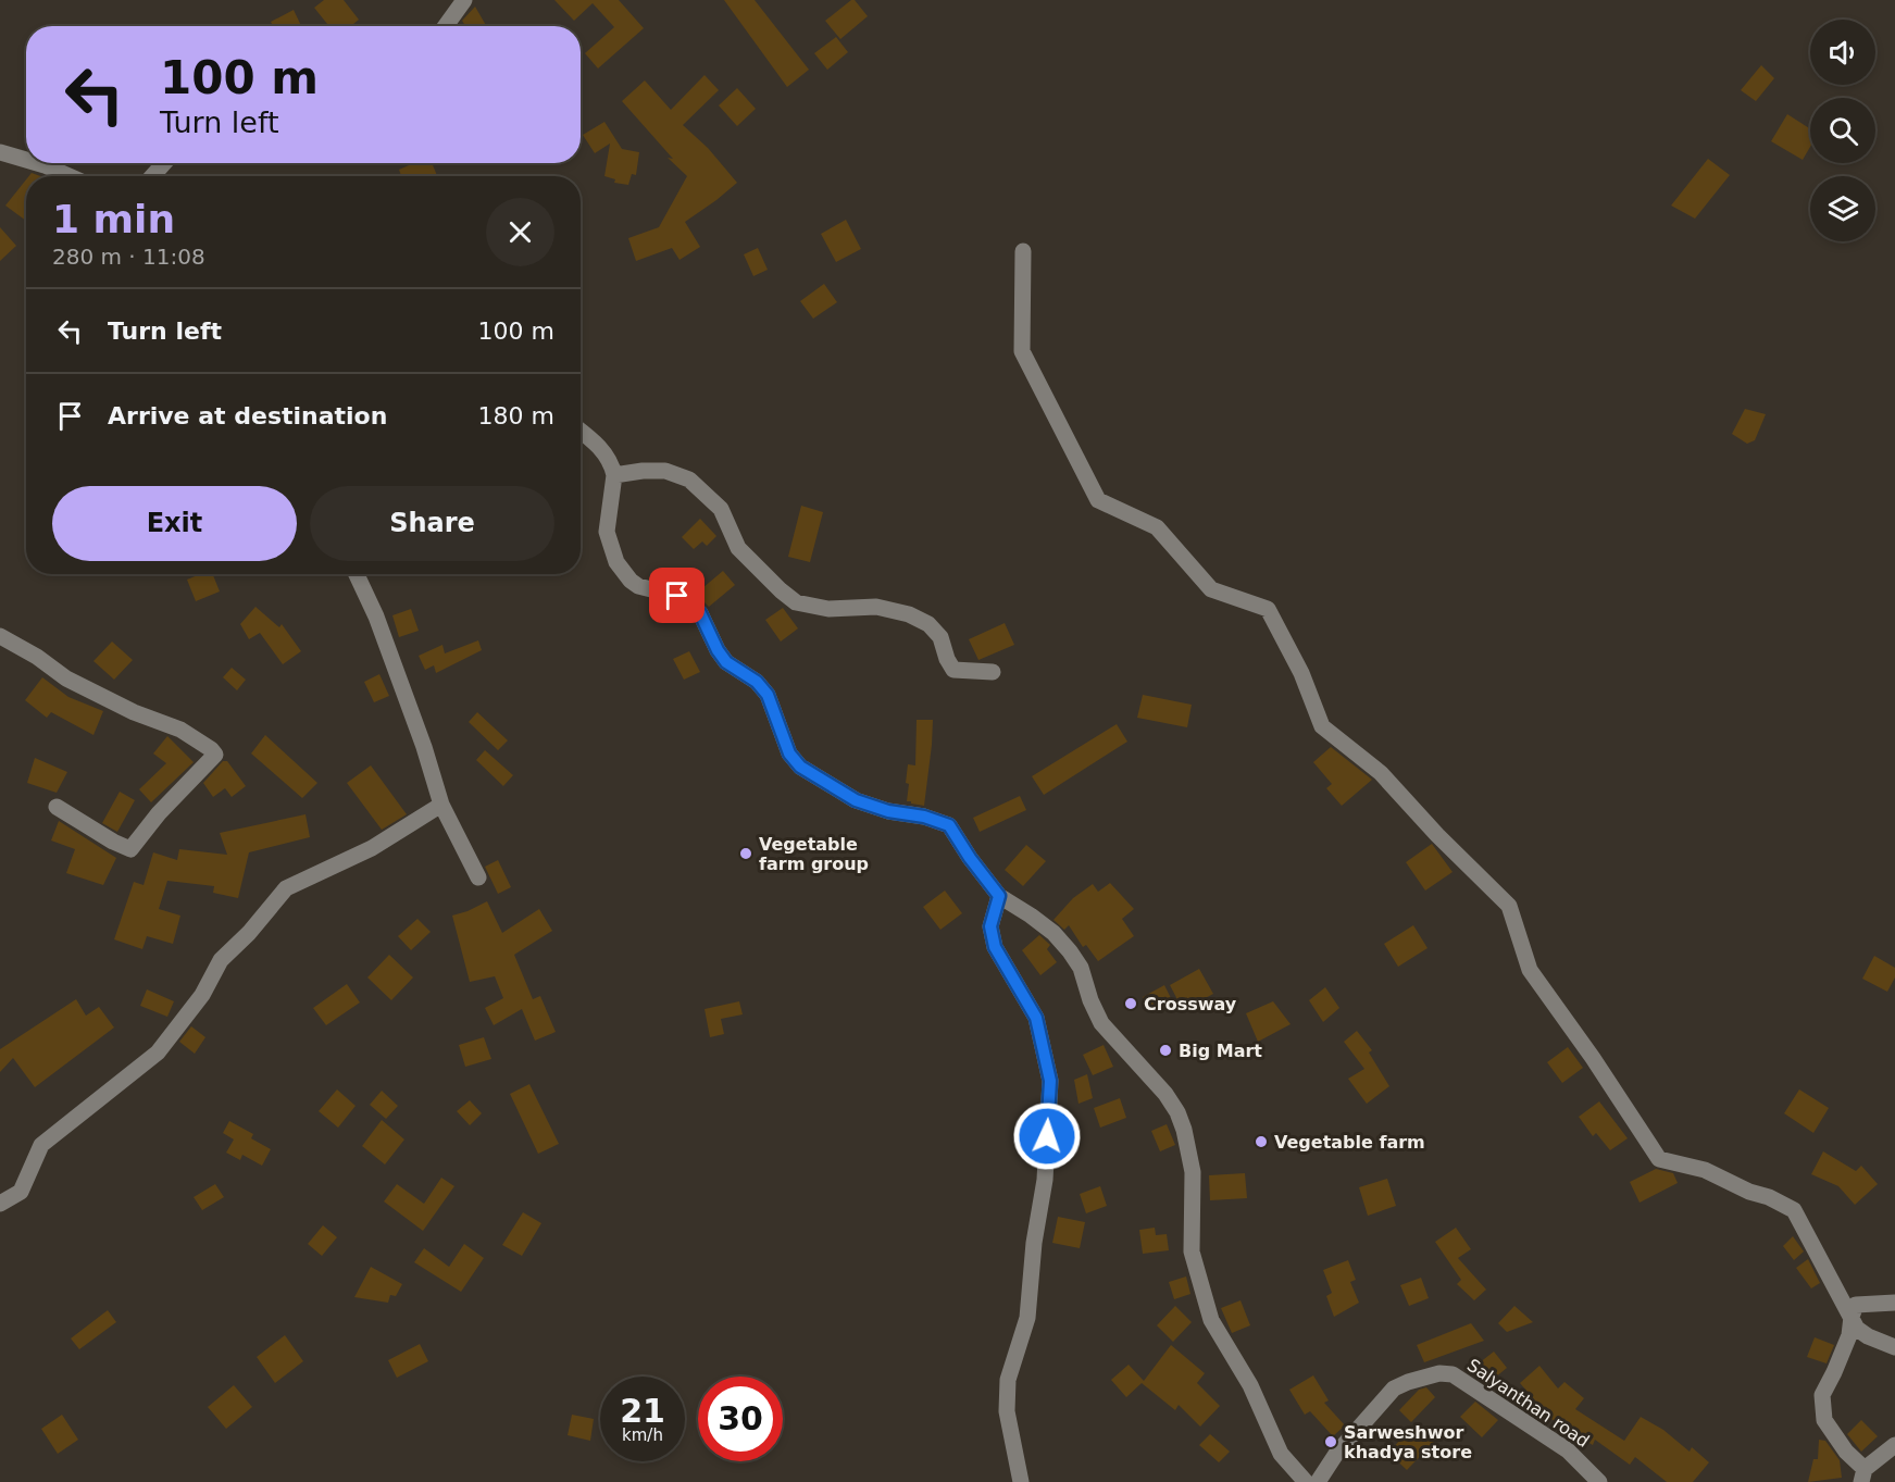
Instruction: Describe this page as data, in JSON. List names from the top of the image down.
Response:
{
  "streets": {
    "street": ["Salyanthan road"]
  },
  "places": [
    "Vegetable farm group",
    "Crossway",
    "Big Mart",
    "Vegetable farm",
    "Sarweshwor khadya store"
  ],
  "page": {
    "turn": ["100 m", "Turn left"],
    "heading": ["1 min", "280 m · 11:08"],
    "list": [
      {
        "name": "Turn left",
        "value": "100 m"
      },
      {
        "name": "Arrive at destination",
        "value": "180 m"
      }
    ],
    "buttons": ["Exit", "Share"],
    "speed": "21 km/h",
    "limit": "30"
  }
}
